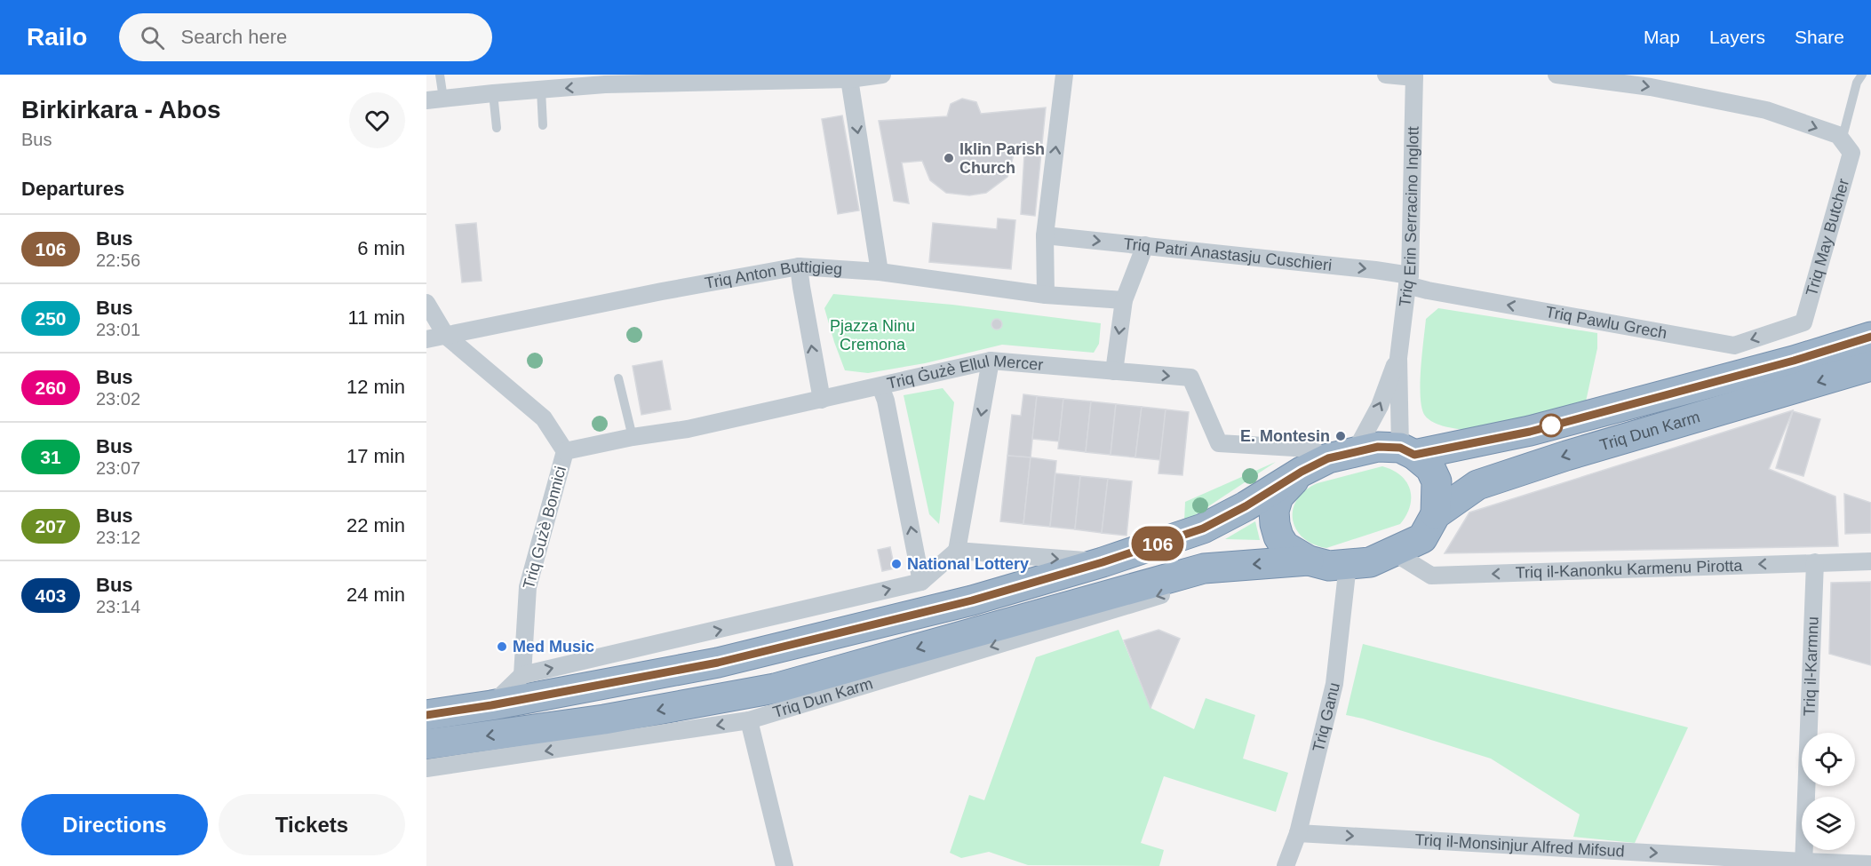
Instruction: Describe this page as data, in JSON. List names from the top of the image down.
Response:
{
  "streets": {
    "highway": ["Triq Dun Karm"],
    "street": [
      "Triq Erin Serracino Inglott",
      "Triq May Butcher",
      "Triq Patri Anastasju Cuschieri",
      "Triq Anton Buttigieg",
      "Triq Pawlu Grech",
      "Triq Ġużè Ellul Mercer",
      "Triq Gużè Bonnici",
      "Triq il-Kanonku Karmenu Pirotta",
      "Triq il-Karmnu",
      "Triq Ganu",
      "Triq il-Monsinjur Alfred Mifsud"
    ]
  },
  "crossings": [
    ["Triq Erin Serracino Inglott", "Triq Patri Anastasju Cuschieri"],
    ["Triq Erin Serracino Inglott", "Triq Pawlu Grech"],
    ["Triq Erin Serracino Inglott", "Triq Ġużè Ellul Mercer"],
    ["Triq Erin Serracino Inglott", "Triq Dun Karm"],
    ["Triq Erin Serracino Inglott", "Triq il-Kanonku Karmenu Pirotta"],
    ["Triq Erin Serracino Inglott", "Triq Ganu"],
    ["Triq May Butcher", "Triq Pawlu Grech"],
    ["Triq Patri Anastasju Cuschieri", "Triq Pawlu Grech"],
    ["Triq Anton Buttigieg", "Triq Gużè Bonnici"],
    ["Triq Ġużè Ellul Mercer", "Triq Dun Karm"],
    ["Triq Ġużè Ellul Mercer", "Triq Gużè Bonnici"],
    ["Triq Ġużè Ellul Mercer", "Triq il-Kanonku Karmenu Pirotta"],
    ["Triq Ġużè Ellul Mercer", "Triq Ganu"],
    ["Triq Dun Karm", "Triq il-Kanonku Karmenu Pirotta"],
    ["Triq Dun Karm", "Triq Ganu"],
    ["Triq il-Kanonku Karmenu Pirotta", "Triq il-Karmnu"],
    ["Triq il-Kanonku Karmenu Pirotta", "Triq Ganu"],
    ["Triq il-Karmnu", "Triq il-Monsinjur Alfred Mifsud"],
    ["Triq Ganu", "Triq il-Monsinjur Alfred Mifsud"]
  ],
  "one_way": [
    "Triq Patri Anastasju Cuschieri",
    "Triq Pawlu Grech",
    "Triq il-Kanonku Karmenu Pirotta",
    "Triq il-Monsinjur Alfred Mifsud"
  ],
  "parks": ["Pjazza Ninu Cremona"],
  "places": [
    "Iklin Parish Church",
    "E. Montesin",
    "National Lottery",
    "Med Music"
  ],
  "lines": ["bus line 106"],
  "page": {
    "header": "Railo",
    "search": "Search here",
    "nav": ["Map", "Layers", "Share"],
    "heading": [
      ["Birkirkara - Abos", "Bus"],
      "Departures"
    ],
    "on_map": "106",
    "list": [
      {
        "mark": "106",
        "name": "Bus",
        "note": "22:56",
        "value": "6 min"
      },
      {
        "mark": "250",
        "name": "Bus",
        "note": "23:01",
        "value": "11 min"
      },
      {
        "mark": "260",
        "name": "Bus",
        "note": "23:02",
        "value": "12 min"
      },
      {
        "mark": "31",
        "name": "Bus",
        "note": "23:07",
        "value": "17 min"
      },
      {
        "mark": "207",
        "name": "Bus",
        "note": "23:12",
        "value": "22 min"
      },
      {
        "mark": "403",
        "name": "Bus",
        "note": "23:14",
        "value": "24 min"
      }
    ],
    "buttons": ["Directions", "Tickets"]
  }
}
